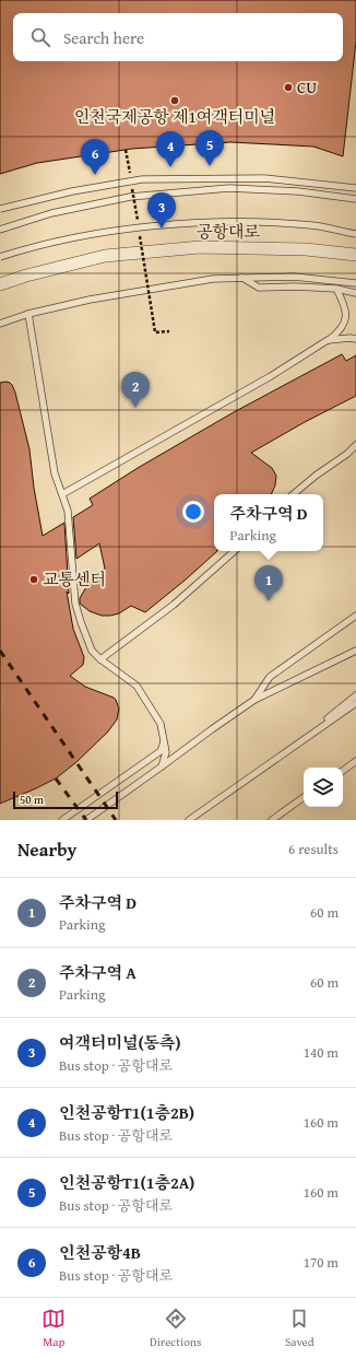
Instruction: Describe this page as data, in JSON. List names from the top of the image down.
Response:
{
  "streets": {
    "street": ["공항대로"]
  },
  "places": ["CU", "인천국제공항 제1여객터미널", "교통센터"],
  "scale_bar": "50 m",
  "page": {
    "search": "Search here",
    "pins": [
      "5",
      "4",
      "6",
      "3",
      "2",
      "1"
    ],
    "popup": ["주차구역 D", "Parking"],
    "scale": "50 m",
    "heading": ["Nearby", "6 results"],
    "list": [
      {
        "mark": "1",
        "name": "주차구역 D",
        "note": "Parking",
        "value": "60 m"
      },
      {
        "mark": "2",
        "name": "주차구역 A",
        "note": "Parking",
        "value": "60 m"
      },
      {
        "mark": "3",
        "name": "여객터미널(동측)",
        "note": "Bus stop · 공항대로",
        "value": "140 m"
      },
      {
        "mark": "4",
        "name": "인천공항T1(1층2B)",
        "note": "Bus stop · 공항대로",
        "value": "160 m"
      },
      {
        "mark": "5",
        "name": "인천공항T1(1층2A)",
        "note": "Bus stop · 공항대로",
        "value": "160 m"
      },
      {
        "mark": "6",
        "name": "인천공항4B",
        "note": "Bus stop · 공항대로",
        "value": "170 m"
      }
    ],
    "nav": ["Map", "Directions", "Saved"]
  }
}
